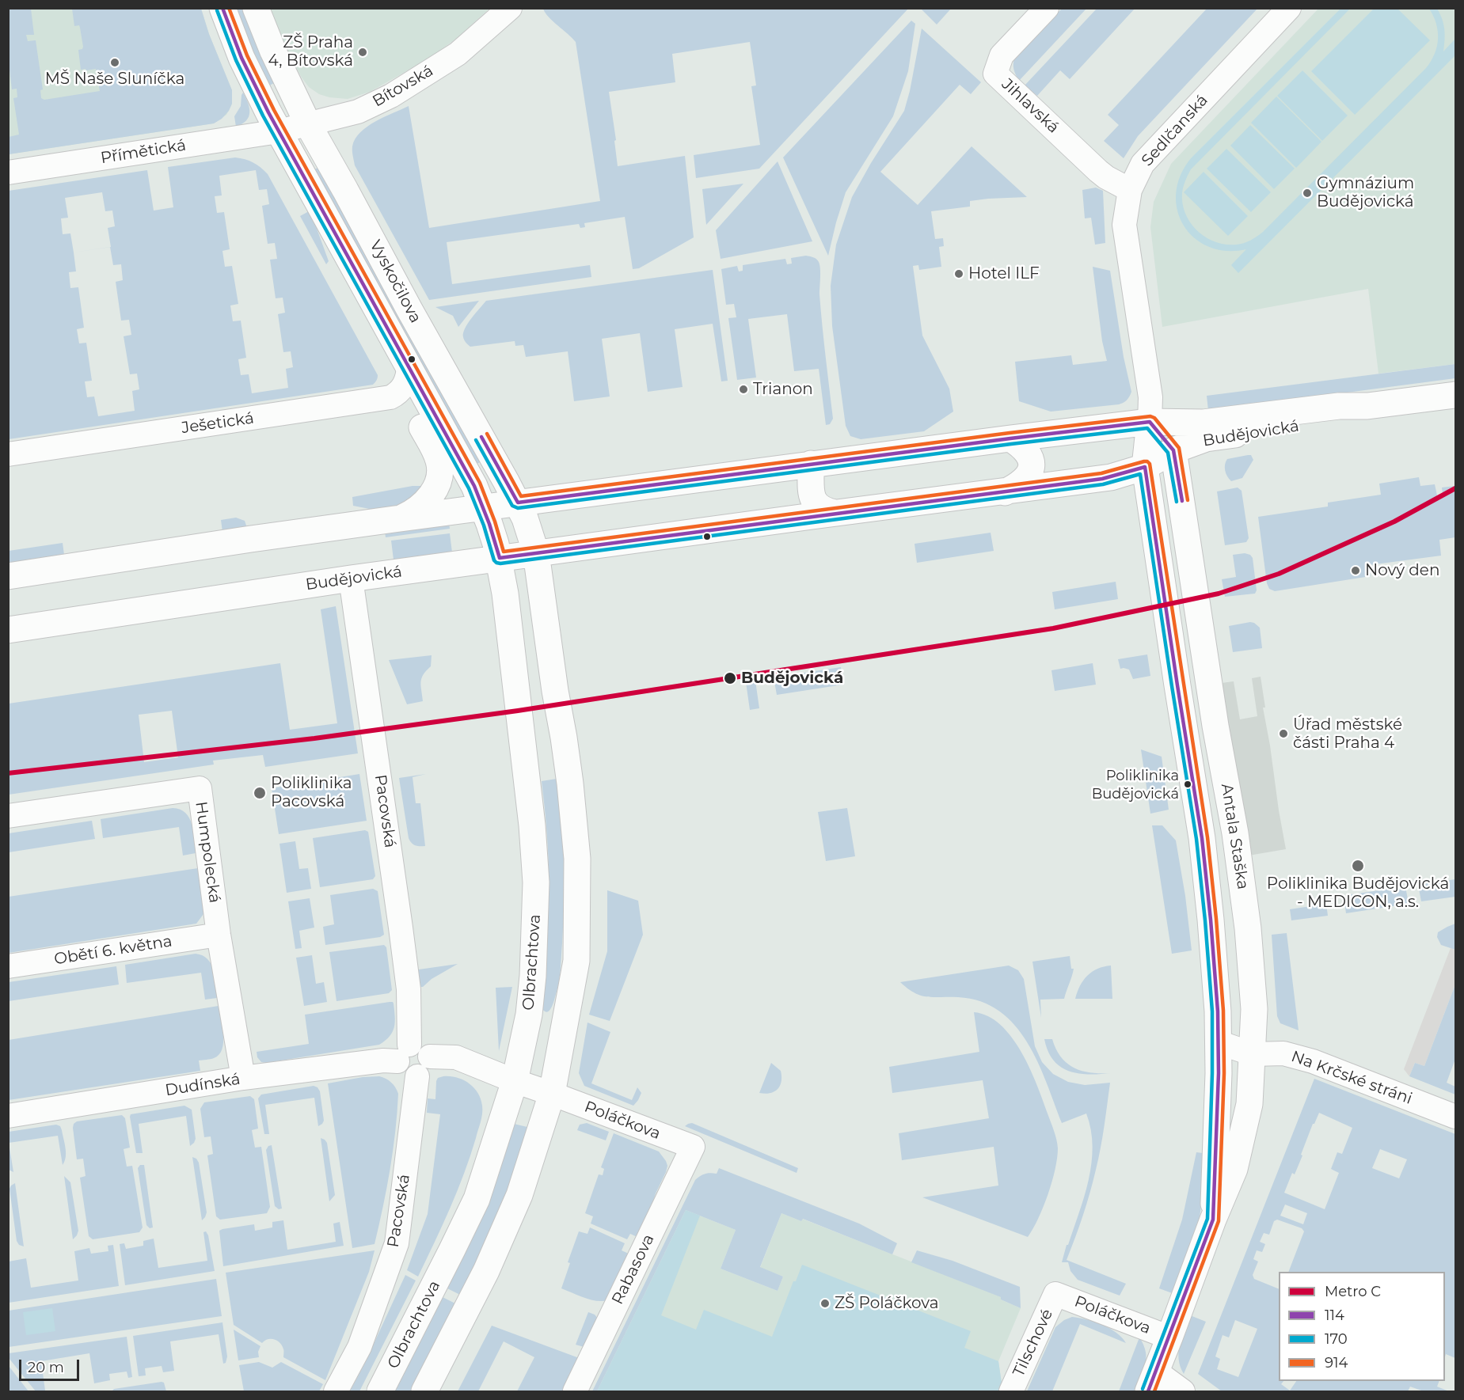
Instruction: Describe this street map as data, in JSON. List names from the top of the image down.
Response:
{
  "streets": {
    "street": [
      "Bítovská",
      "Jihlavská",
      "Sedlčanská",
      "Přímětická",
      "Vyskočilova",
      "Ješetická",
      "Budějovická",
      "Pacovská",
      "Antala Staška",
      "Humpolecká",
      "Obětí 6. května",
      "Olbrachtova",
      "Na Krčské stráni",
      "Dudínská",
      "Poláčkova",
      "Rabasova",
      "Tilschové"
    ]
  },
  "crossings": [
    ["Bítovská", "Přímětická"],
    ["Bítovská", "Vyskočilova"],
    ["Jihlavská", "Sedlčanská"],
    ["Sedlčanská", "Budějovická"],
    ["Sedlčanská", "Antala Staška"],
    ["Přímětická", "Vyskočilova"],
    ["Vyskočilova", "Ješetická"],
    ["Vyskočilova", "Budějovická"],
    ["Vyskočilova", "Olbrachtova"],
    ["Budějovická", "Pacovská"],
    ["Budějovická", "Antala Staška"],
    ["Budějovická", "Olbrachtova"],
    ["Pacovská", "Dudínská"],
    ["Antala Staška", "Na Krčské stráni"],
    ["Antala Staška", "Poláčkova"],
    ["Humpolecká", "Obětí 6. května"],
    ["Humpolecká", "Dudínská"],
    ["Olbrachtova", "Poláčkova"],
    ["Poláčkova", "Rabasova"],
    ["Poláčkova", "Tilschové"]
  ],
  "places": [
    "ZŠ Praha 4, Bítovská",
    "MŠ Naše Sluníčka",
    "Gymnázium Budějovická",
    "Hotel ILF",
    "Trianon",
    "Nový den",
    "Budějovická",
    "Úřad městské části Praha 4",
    "Poliklinika Budějovická",
    "Poliklinika Pacovská",
    "Poliklinika Budějovická - MEDICON, a.s.",
    "ZŠ Poláčkova"
  ],
  "lines": [
    "transit line 114",
    "transit line 914",
    "transit line 170",
    "metro line C"
  ],
  "legend": [
    "Metro C",
    "114",
    "170",
    "914"
  ],
  "scale_bar": "20 m"
}
